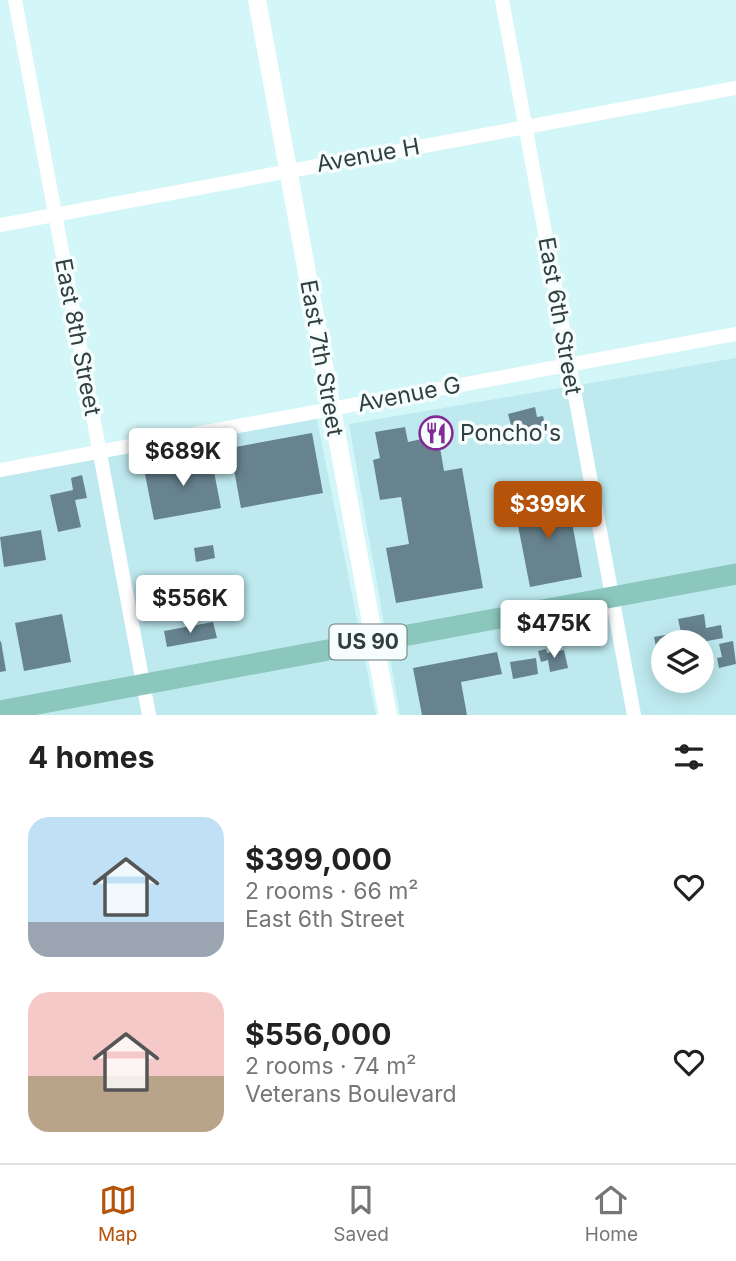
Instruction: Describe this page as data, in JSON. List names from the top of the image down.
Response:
{
  "streets": {
    "main road": ["US 90"],
    "street": [
      "Avenue H",
      "East 6th Street",
      "East 8th Street",
      "East 7th Street",
      "Avenue G"
    ]
  },
  "crossings": [
    ["Avenue H", "East 6th Street"],
    ["Avenue H", "East 8th Street"],
    ["Avenue H", "East 7th Street"],
    ["East 6th Street", "Avenue G"],
    ["East 6th Street", "US 90"],
    ["East 8th Street", "Avenue G"],
    ["East 8th Street", "US 90"],
    ["East 7th Street", "Avenue G"],
    ["East 7th Street", "US 90"]
  ],
  "places": {
    "restaurant": ["Poncho's"]
  },
  "page": {
    "price": [
      "$689K",
      "$399K",
      "$556K",
      "$475K"
    ],
    "heading": "4 homes",
    "list": [
      {
        "name": "$399,000",
        "note": "2 rooms · 66 m² · East 6th Street"
      },
      {
        "name": "$556,000",
        "note": "2 rooms · 74 m² · Veterans Boulevard"
      }
    ],
    "tabs": ["Map", "Saved", "Home"]
  }
}
